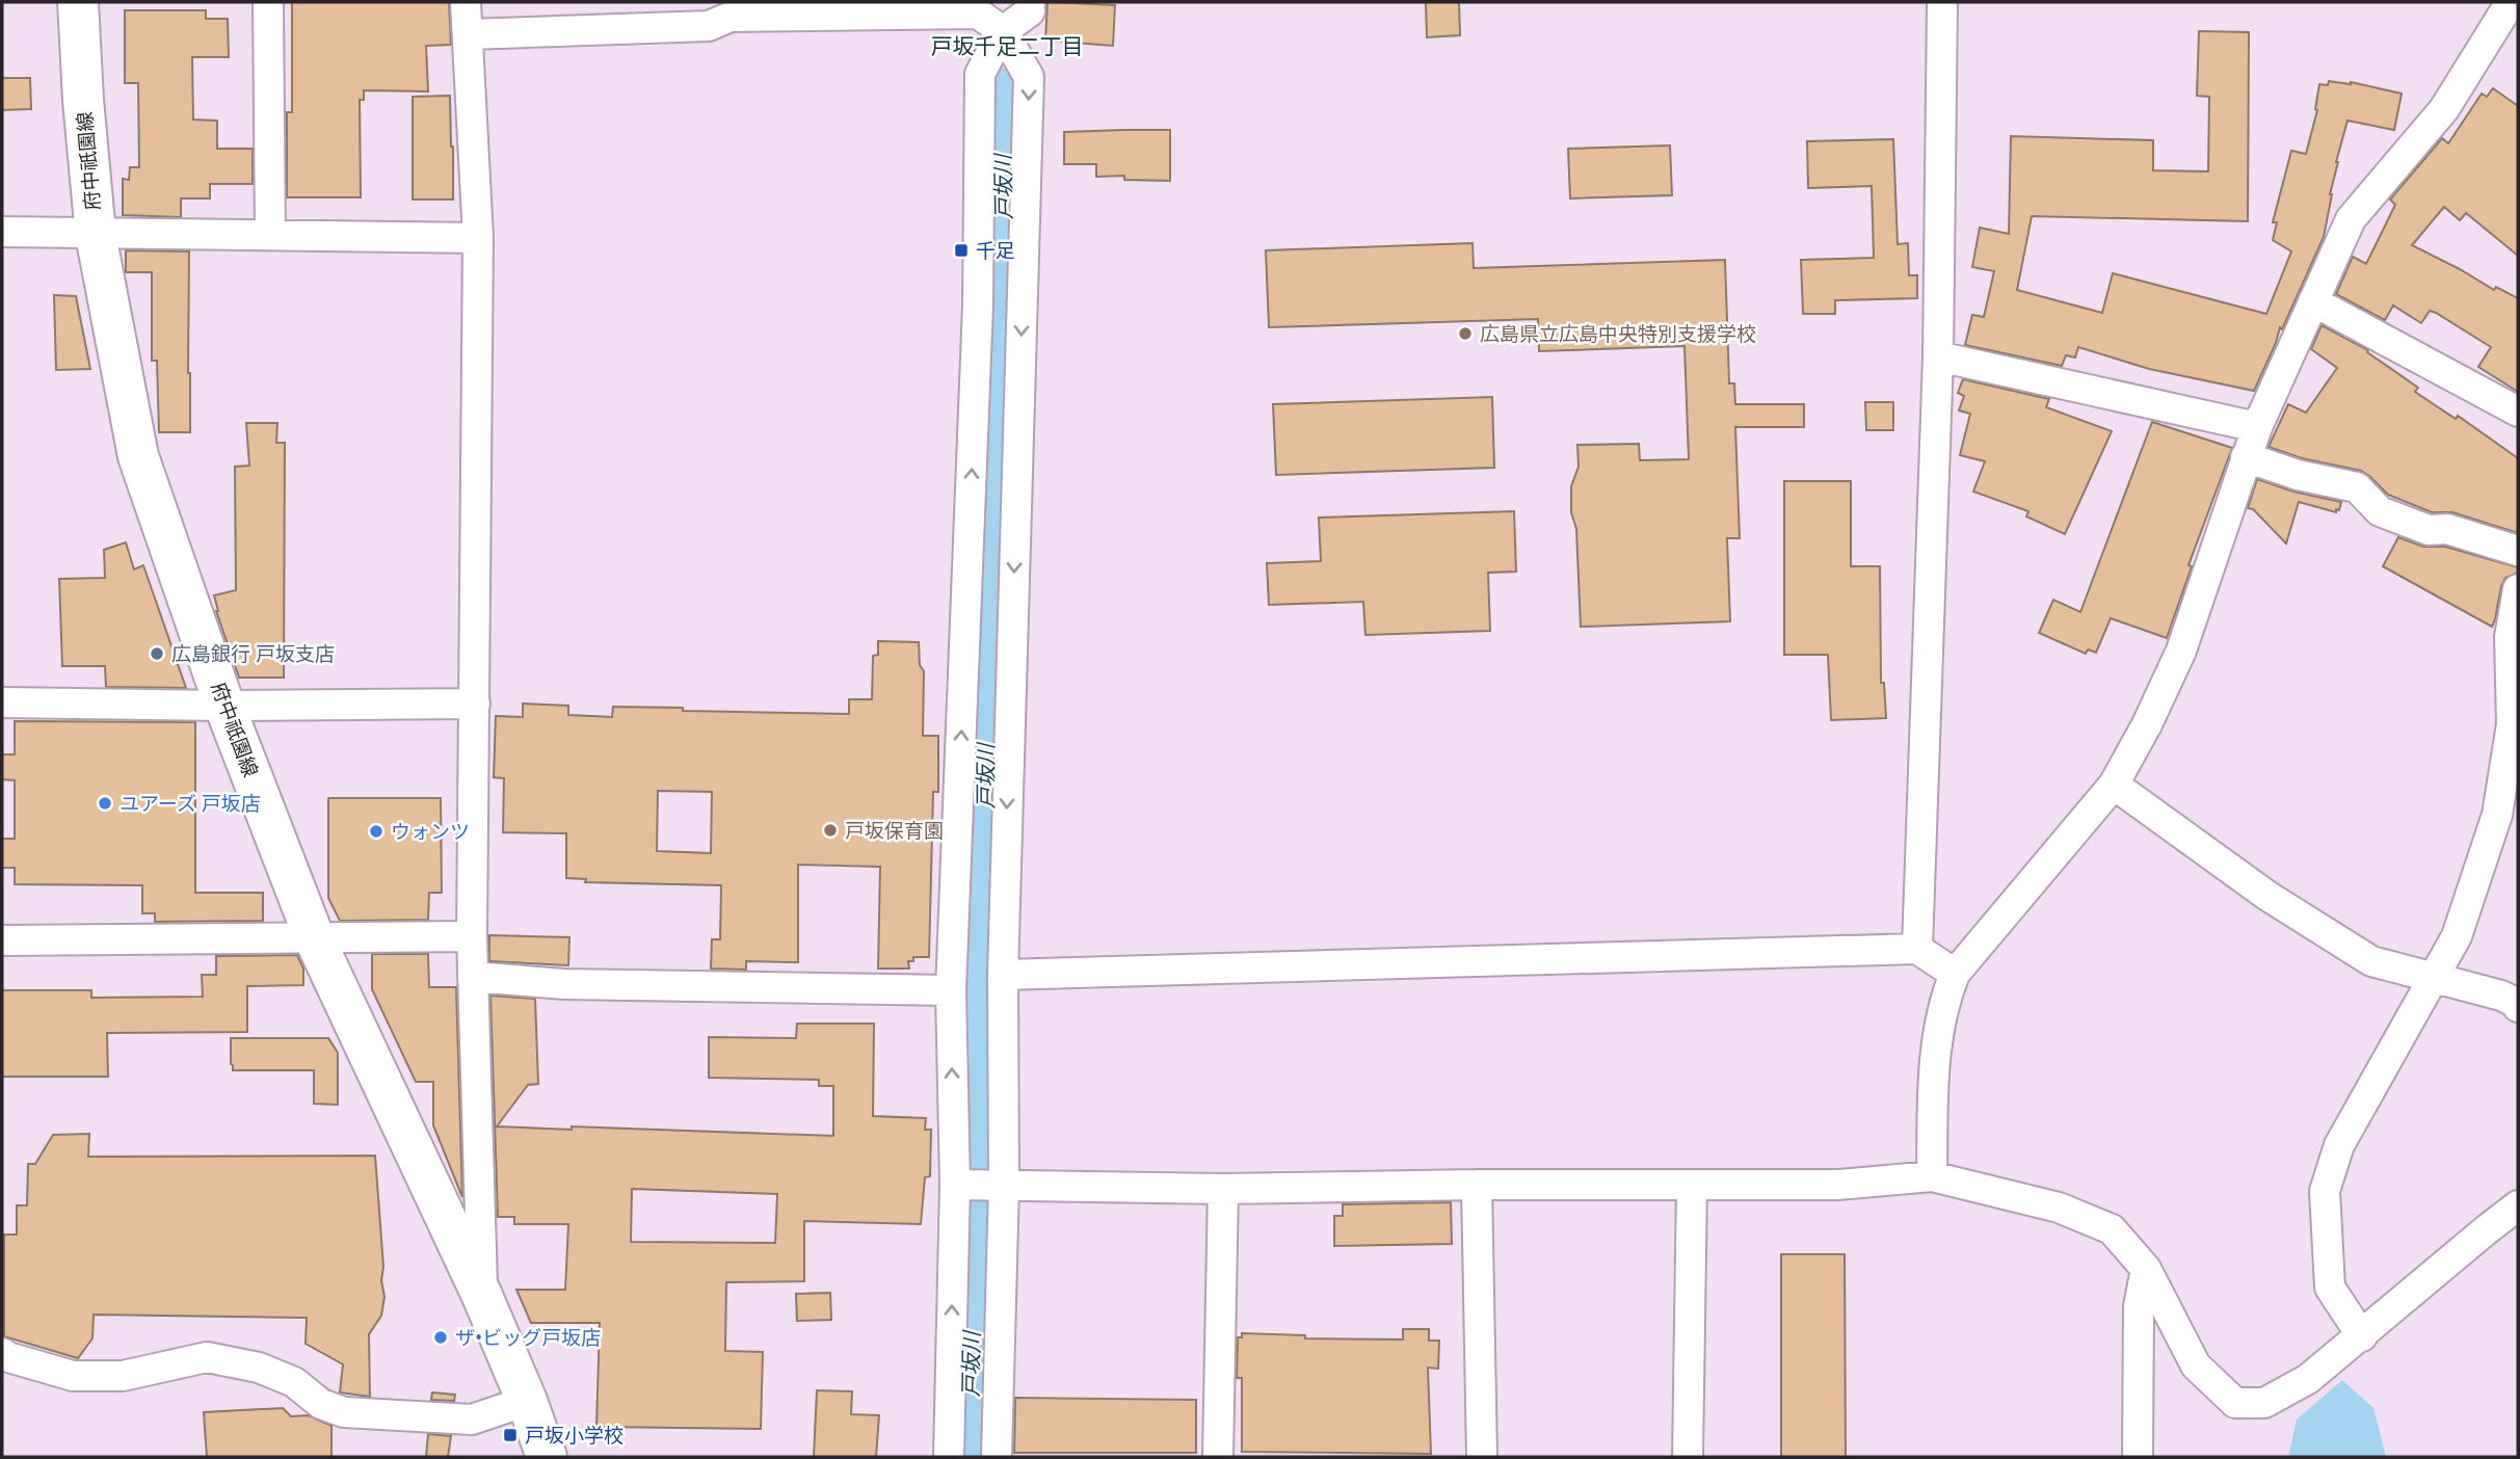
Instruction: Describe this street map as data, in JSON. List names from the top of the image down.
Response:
{
  "streets": {
    "main road": ["府中祇園線"]
  },
  "districts": ["戸坂千足二丁目"],
  "water": ["戸坂川"],
  "places": {
    "transit": ["千足", "戸坂小学校"],
    "other": [
      "広島県立広島中央特別支援学校",
      "広島銀行 戸坂支店",
      "ユアーズ 戸坂店",
      "戸坂保育園",
      "ウォンツ",
      "ザ•ビッグ戸坂店"
    ]
  }
}
